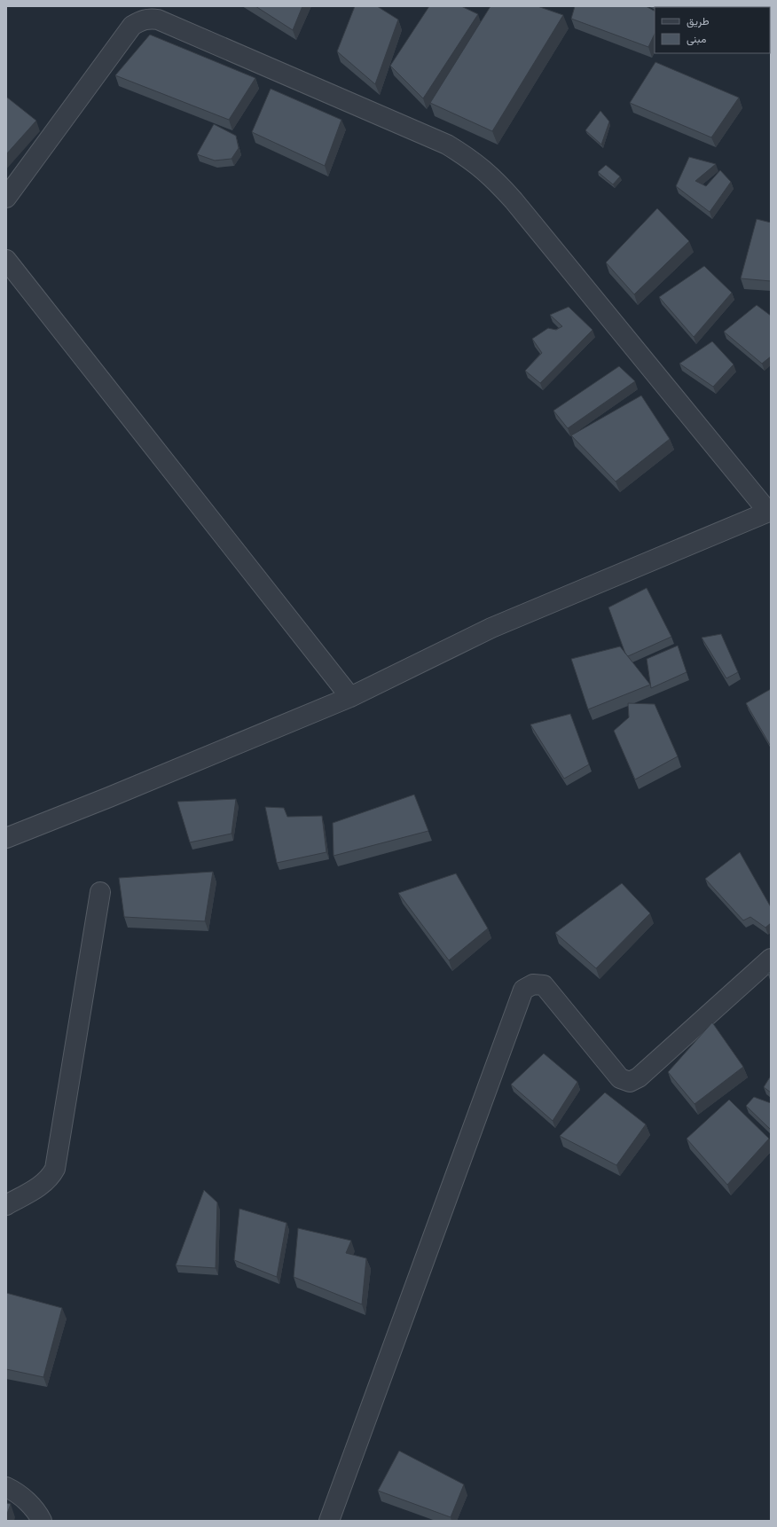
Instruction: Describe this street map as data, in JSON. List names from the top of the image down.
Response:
{
  "legend": ["طريق", "مبنى"]
}
